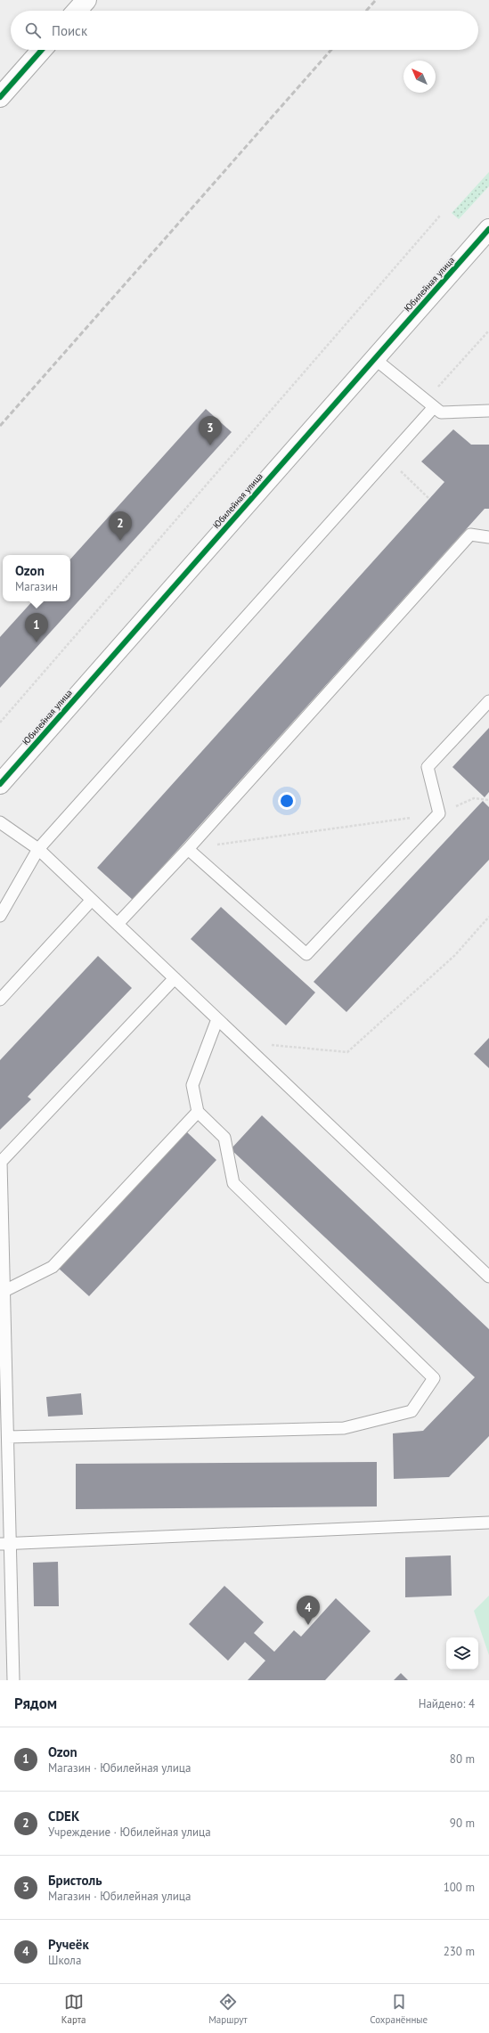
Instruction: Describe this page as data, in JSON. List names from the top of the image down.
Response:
{
  "streets": {
    "street": ["Юбилейная улица"]
  },
  "north": "top left",
  "page": {
    "search": "Поиск",
    "pins": [
      "3",
      "2",
      "1",
      "4"
    ],
    "popup": ["Ozon", "Магазин"],
    "heading": ["Рядом", "Найдено: 4"],
    "list": [
      {
        "mark": "1",
        "name": "Ozon",
        "note": "Магазин · Юбилейная улица",
        "value": "80 m"
      },
      {
        "mark": "2",
        "name": "CDEK",
        "note": "Учреждение · Юбилейная улица",
        "value": "90 m"
      },
      {
        "mark": "3",
        "name": "Бристоль",
        "note": "Магазин · Юбилейная улица",
        "value": "100 m"
      },
      {
        "mark": "4",
        "name": "Ручеёк",
        "note": "Школа",
        "value": "230 m"
      }
    ],
    "nav": ["Карта", "Маршрут", "Сохранённые"]
  }
}
